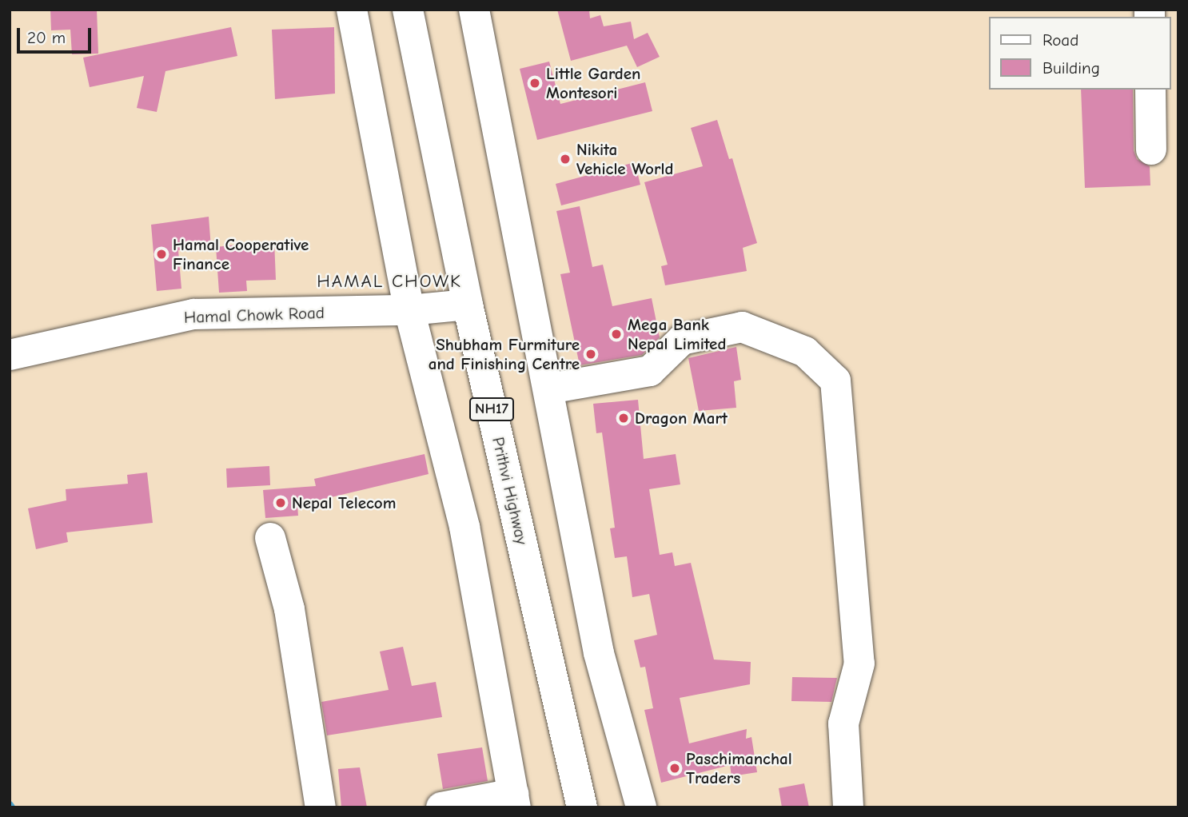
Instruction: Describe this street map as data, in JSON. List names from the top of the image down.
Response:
{
  "streets": {
    "main road": ["Hamal Chowk Road", "NH17", "Prithvi Highway"]
  },
  "crossings": [
    ["Hamal Chowk Road", "Prithvi Highway"]
  ],
  "districts": ["HAMAL CHOWK"],
  "places": [
    "Little Garden Montesori",
    "Nikita Vehicle World",
    "Hamal Cooperative Finance",
    "Mega Bank Nepal Limited",
    "Shubham Furmiture and Finishing Centre",
    "Dragon Mart",
    "Nepal Telecom",
    "Paschimanchal Traders"
  ],
  "legend": ["Road", "Building"],
  "scale_bar": "20 m"
}
